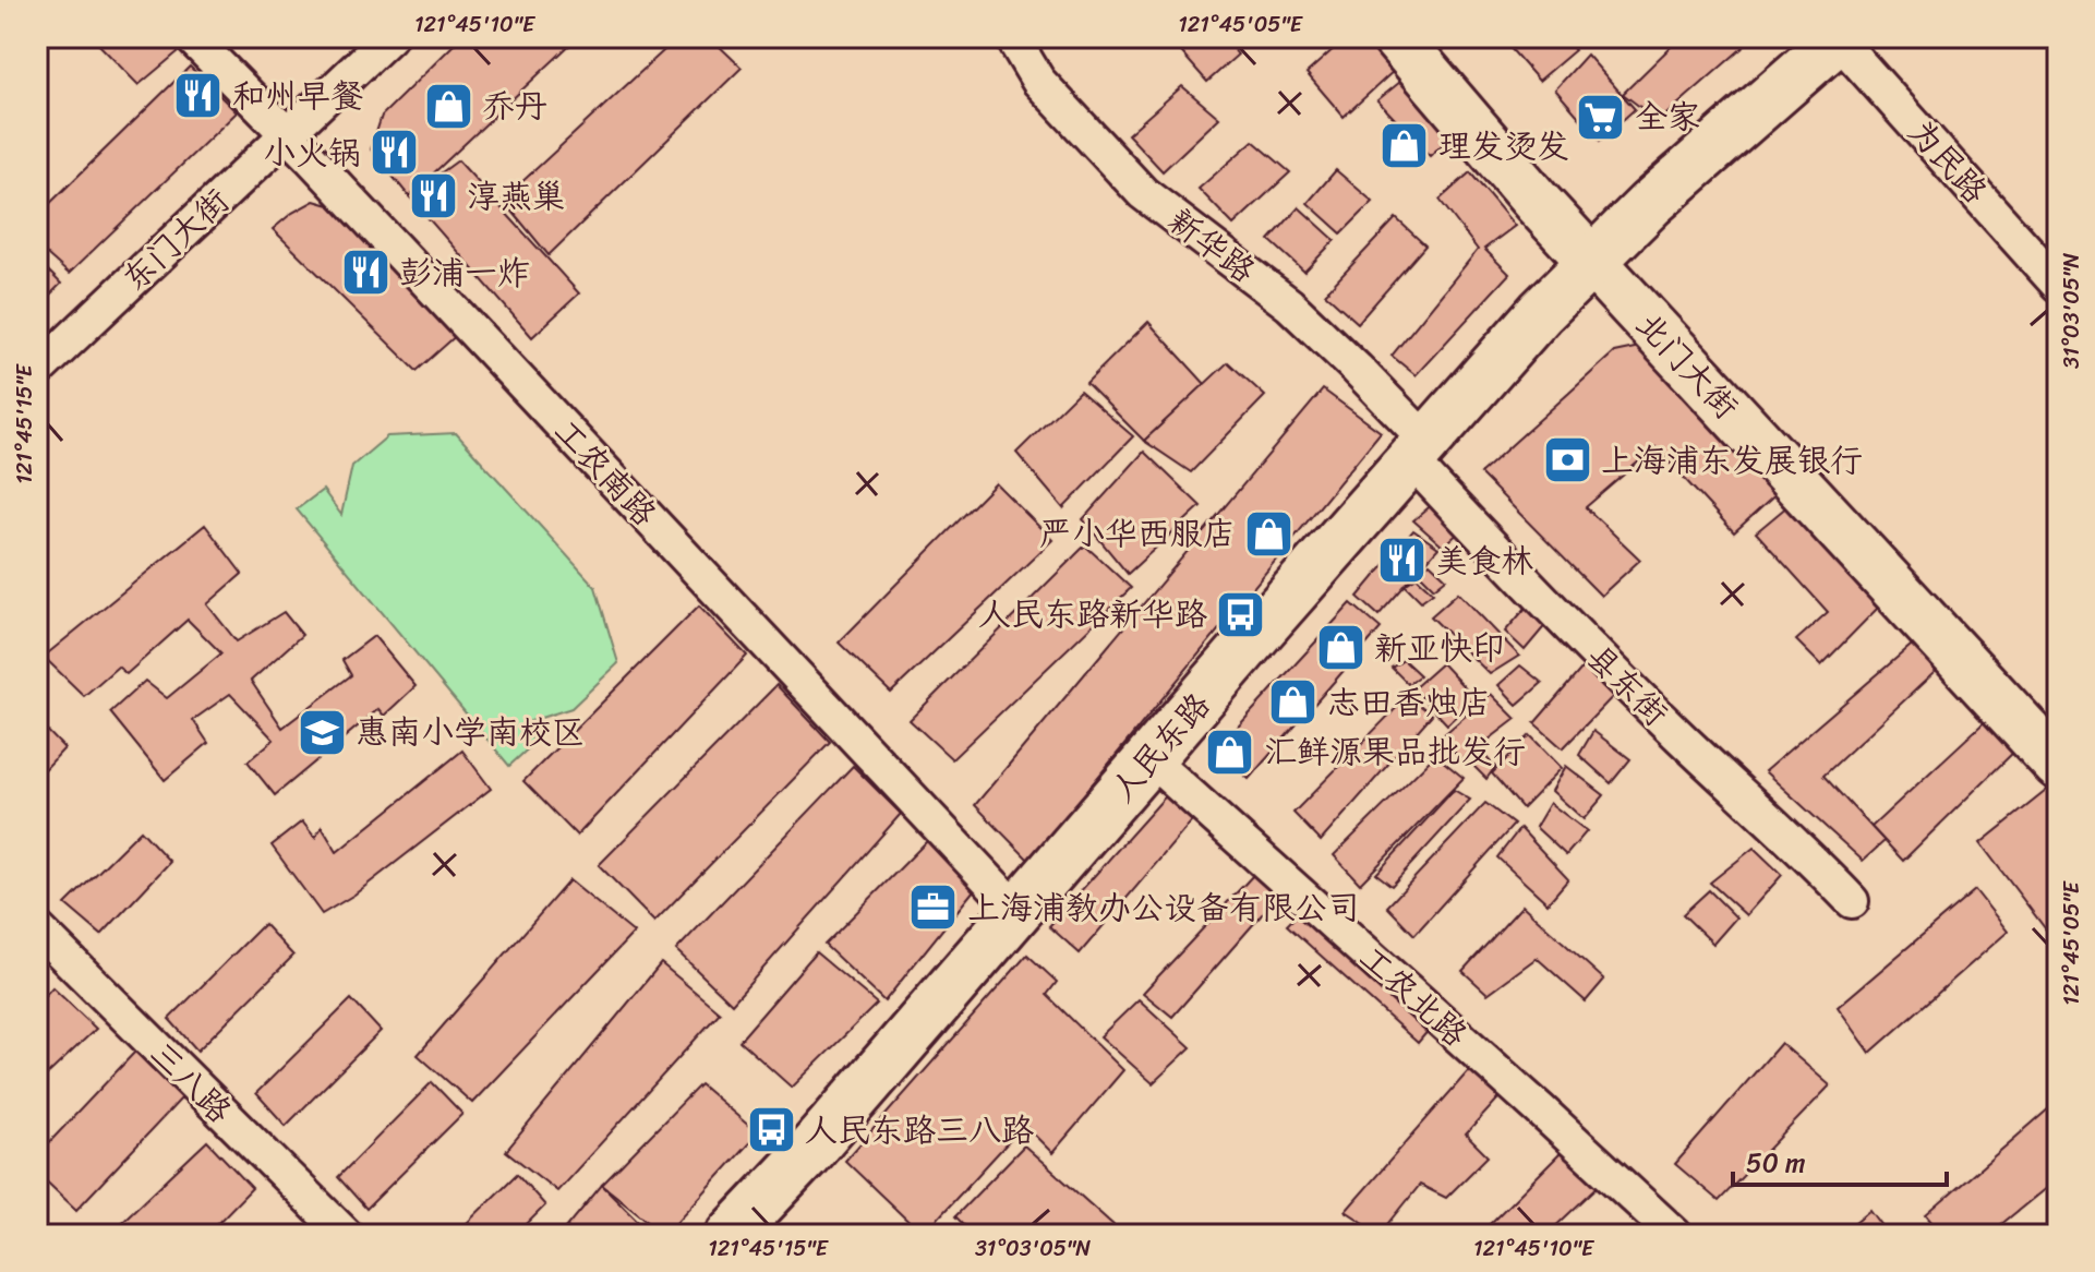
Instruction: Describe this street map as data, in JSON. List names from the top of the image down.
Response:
{
  "streets": {
    "street": [
      "为民路",
      "东门大街",
      "新华路",
      "北门大街",
      "工农南路",
      "县东街",
      "人民东路",
      "工农北路",
      "三八路"
    ]
  },
  "crossings": [
    ["为民路", "人民东路"],
    ["东门大街", "工农南路"],
    ["新华路", "县东街"],
    ["新华路", "人民东路"],
    ["北门大街", "人民东路"],
    ["工农南路", "人民东路"],
    ["县东街", "人民东路"],
    ["人民东路", "工农北路"]
  ],
  "places": {
    "restaurant": [
      "和州早餐",
      "小火锅",
      "淳燕巢",
      "彭浦一炸",
      "美食林"
    ],
    "shop": [
      "乔丹",
      "理发烫发",
      "严小华西服店",
      "新亚快印",
      "志田香烛店",
      "汇鲜源果品批发行"
    ],
    "supermarket": ["全家"],
    "bank": ["上海浦东发展银行"],
    "bus stop": ["人民东路新华路", "人民东路三八路"],
    "school or university": ["惠南小学南校区"],
    "office": ["上海浦教办公设备有限公司"]
  },
  "scale_bar": "50 m",
  "coordinates": [
    "121°45'10\"E",
    "121°45'05\"E",
    "31°03'05\"N",
    "121°45'15\"E"
  ]
}
